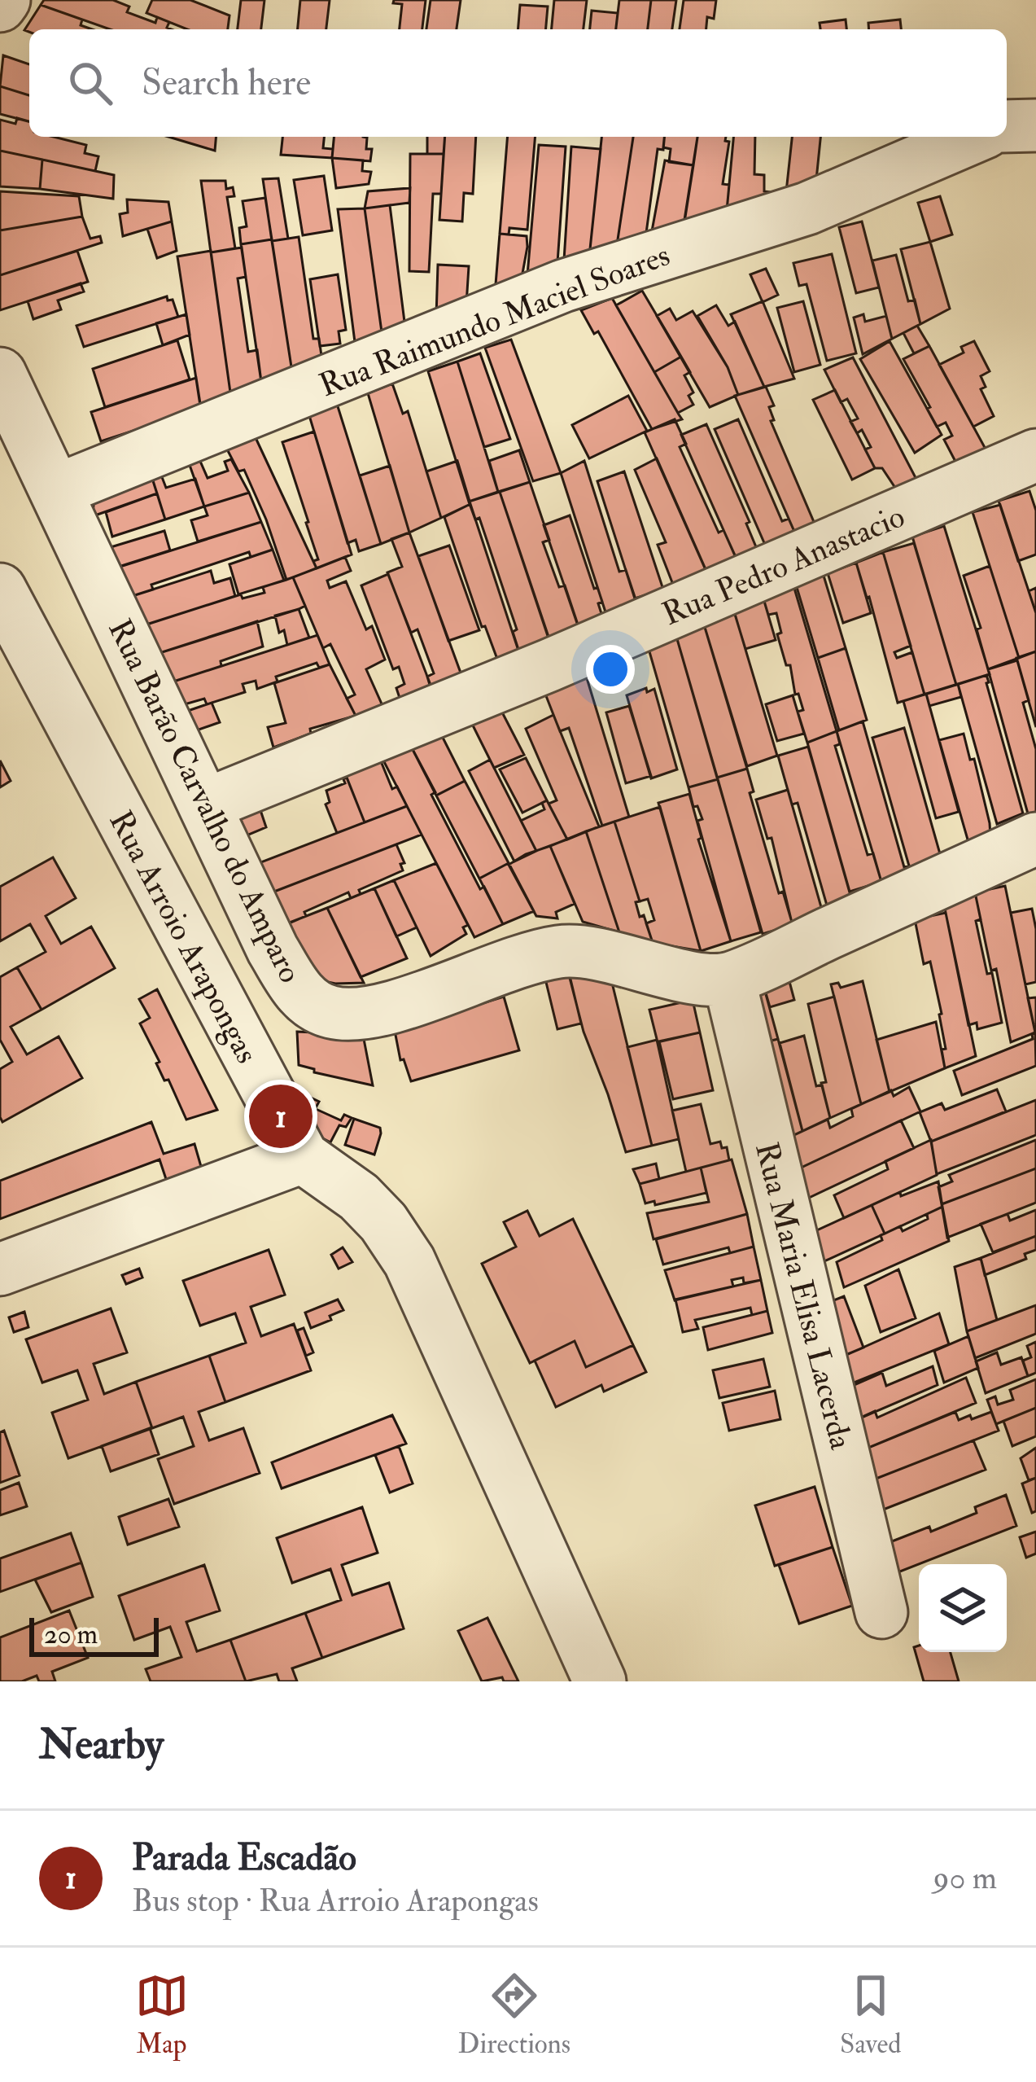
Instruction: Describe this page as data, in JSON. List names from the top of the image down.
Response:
{
  "streets": {
    "street": [
      "Rua Raimundo Maciel Soares",
      "Rua Pedro Anastacio",
      "Rua Barão Carvalho do Amparo",
      "Rua Arroio Arapongas",
      "Rua Maria Elisa Lacerda"
    ]
  },
  "crossings": [
    ["Rua Raimundo Maciel Soares", "Rua Barão Carvalho do Amparo"],
    ["Rua Pedro Anastacio", "Rua Barão Carvalho do Amparo"],
    ["Rua Barão Carvalho do Amparo", "Rua Maria Elisa Lacerda"]
  ],
  "scale_bar": "20 m",
  "page": {
    "search": "Search here",
    "pins": "1",
    "scale": "20 m",
    "heading": "Nearby",
    "list": [
      {
        "mark": "1",
        "name": "Parada Escadão",
        "note": "Bus stop · Rua Arroio Arapongas",
        "value": "90 m"
      }
    ],
    "nav": ["Map", "Directions", "Saved"]
  }
}
